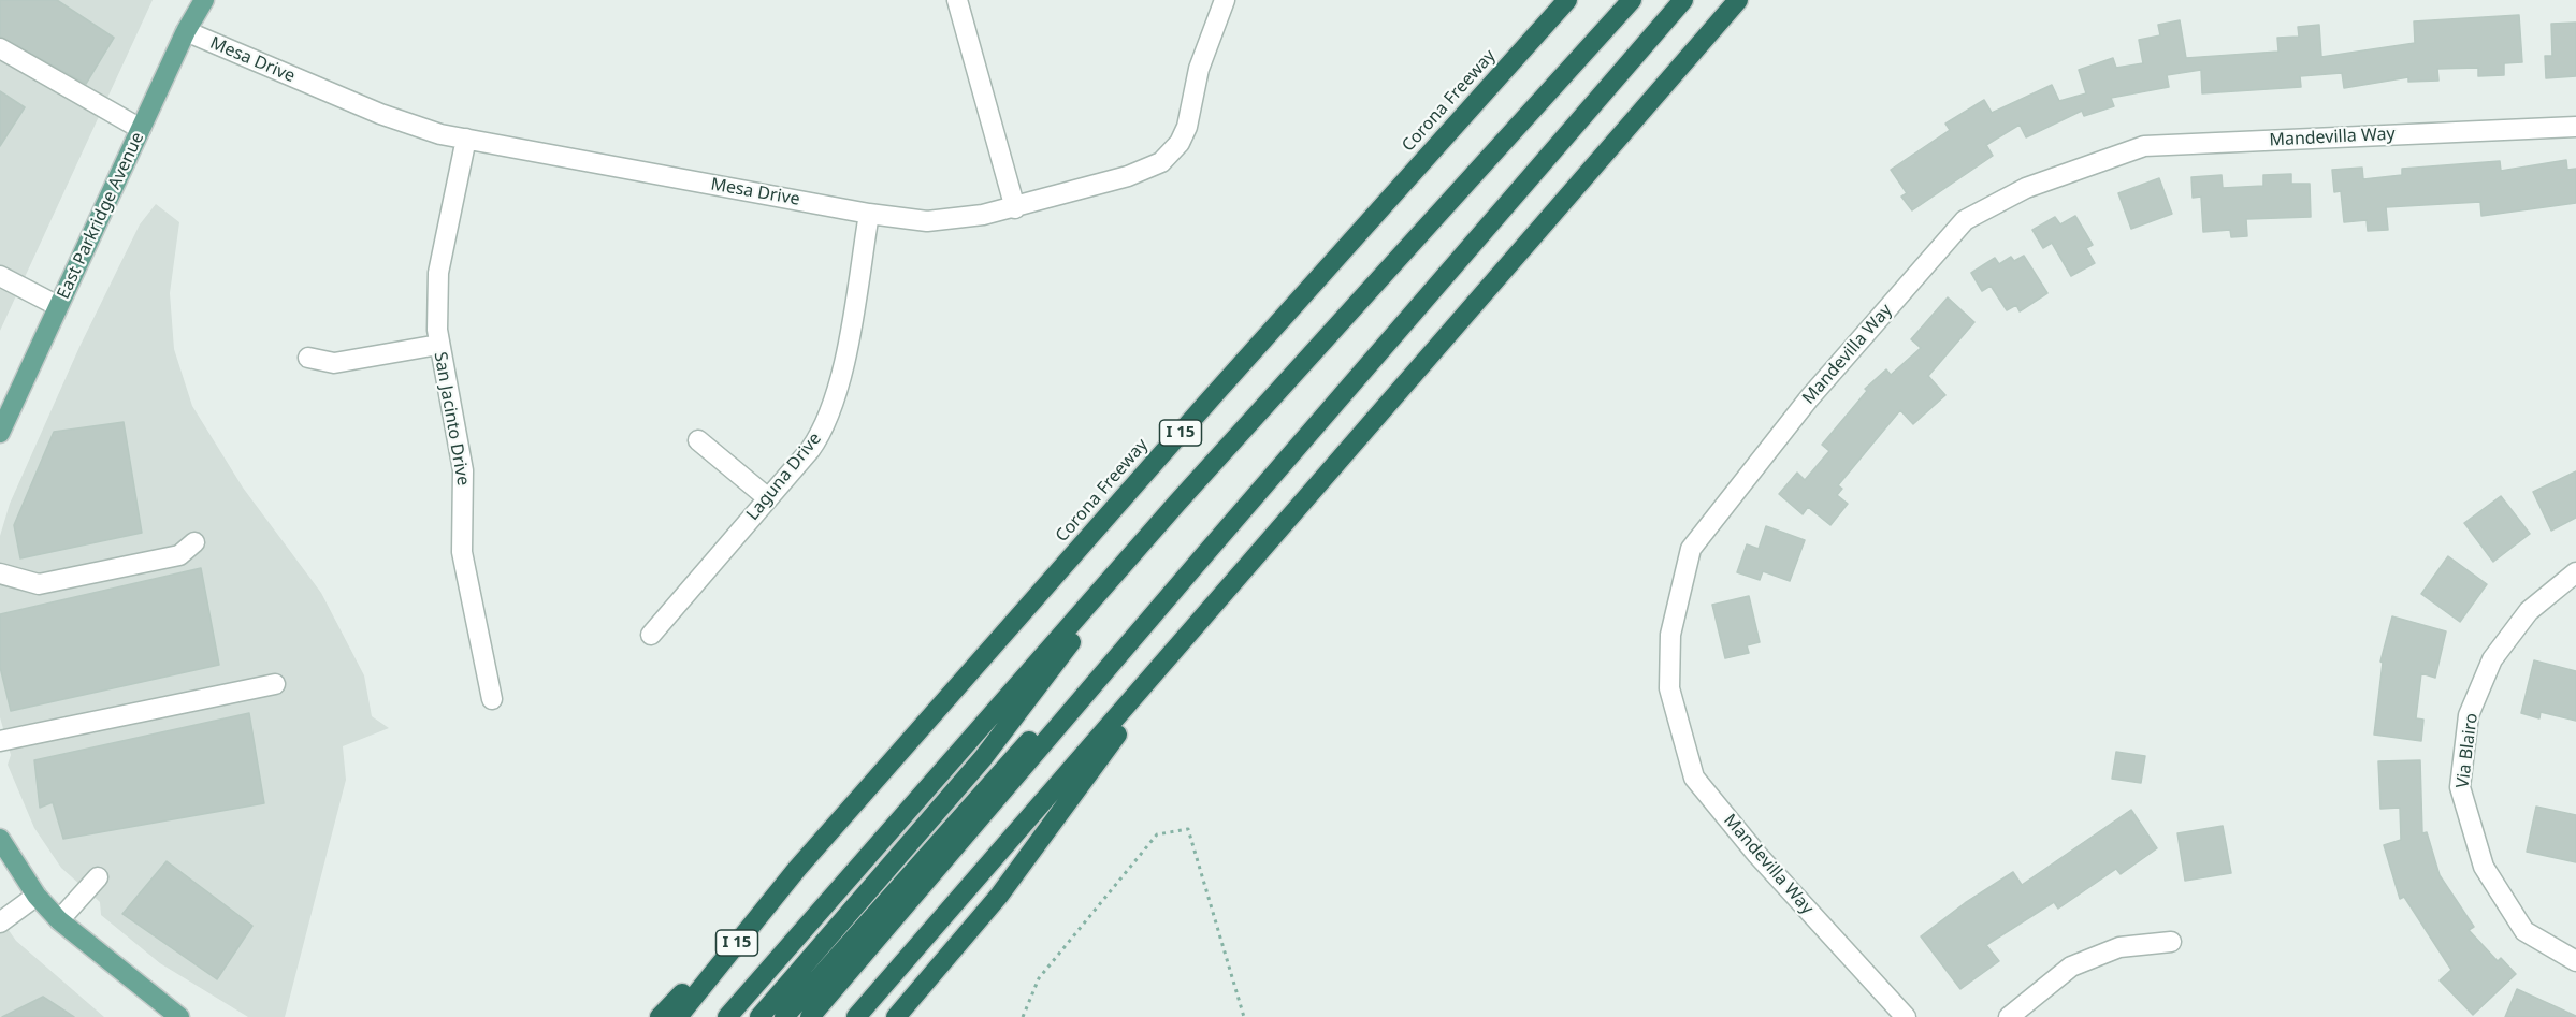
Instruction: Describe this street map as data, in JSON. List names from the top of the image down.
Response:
{
  "streets": {
    "highway": ["Corona Freeway", "I 15"],
    "main road": ["East Parkridge Avenue"],
    "street": [
      "Mesa Drive",
      "Mandevilla Way",
      "San Jacinto Drive",
      "Laguna Drive",
      "Via Blairo"
    ]
  },
  "crossings": [
    ["Mesa Drive", "East Parkridge Avenue"],
    ["Mesa Drive", "San Jacinto Drive"],
    ["Mesa Drive", "Laguna Drive"]
  ]
}
